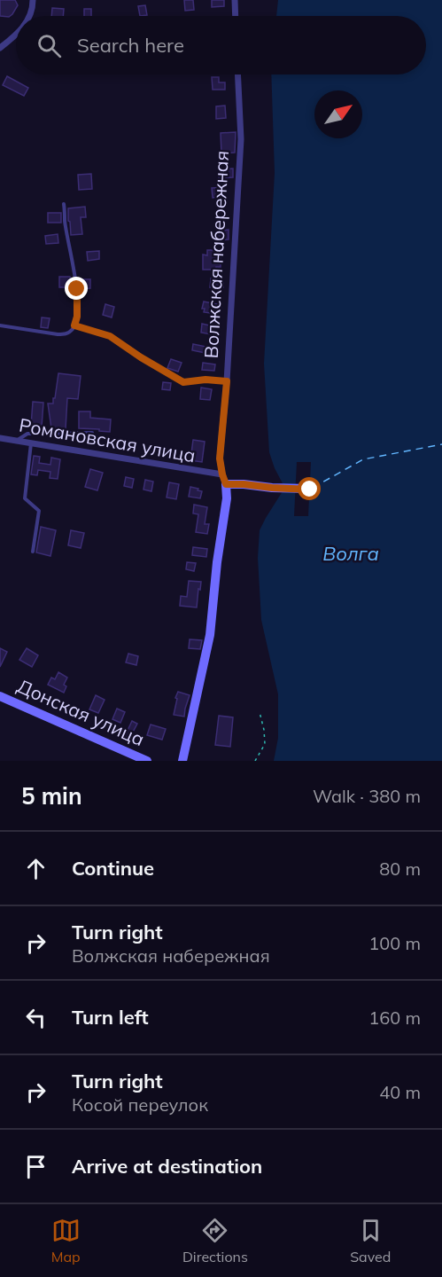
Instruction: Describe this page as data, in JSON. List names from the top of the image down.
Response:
{
  "streets": {
    "street": ["Волжская набережная", "Романовская улица", "Донская улица"]
  },
  "crossings": [
    ["Волжская набережная", "Романовская улица"]
  ],
  "water": ["Волга"],
  "north": "top right",
  "page": {
    "search": "Search here",
    "heading": ["5 min", "Walk · 380 m"],
    "list": [
      ["Continue", "80 m"],
      ["Turn right", "Волжская набережная", "100 m"],
      ["Turn left", "160 m"],
      ["Turn right", "Косой переулок", "40 m"],
      "Arrive at destination"
    ],
    "nav": ["Map", "Directions", "Saved"]
  }
}
